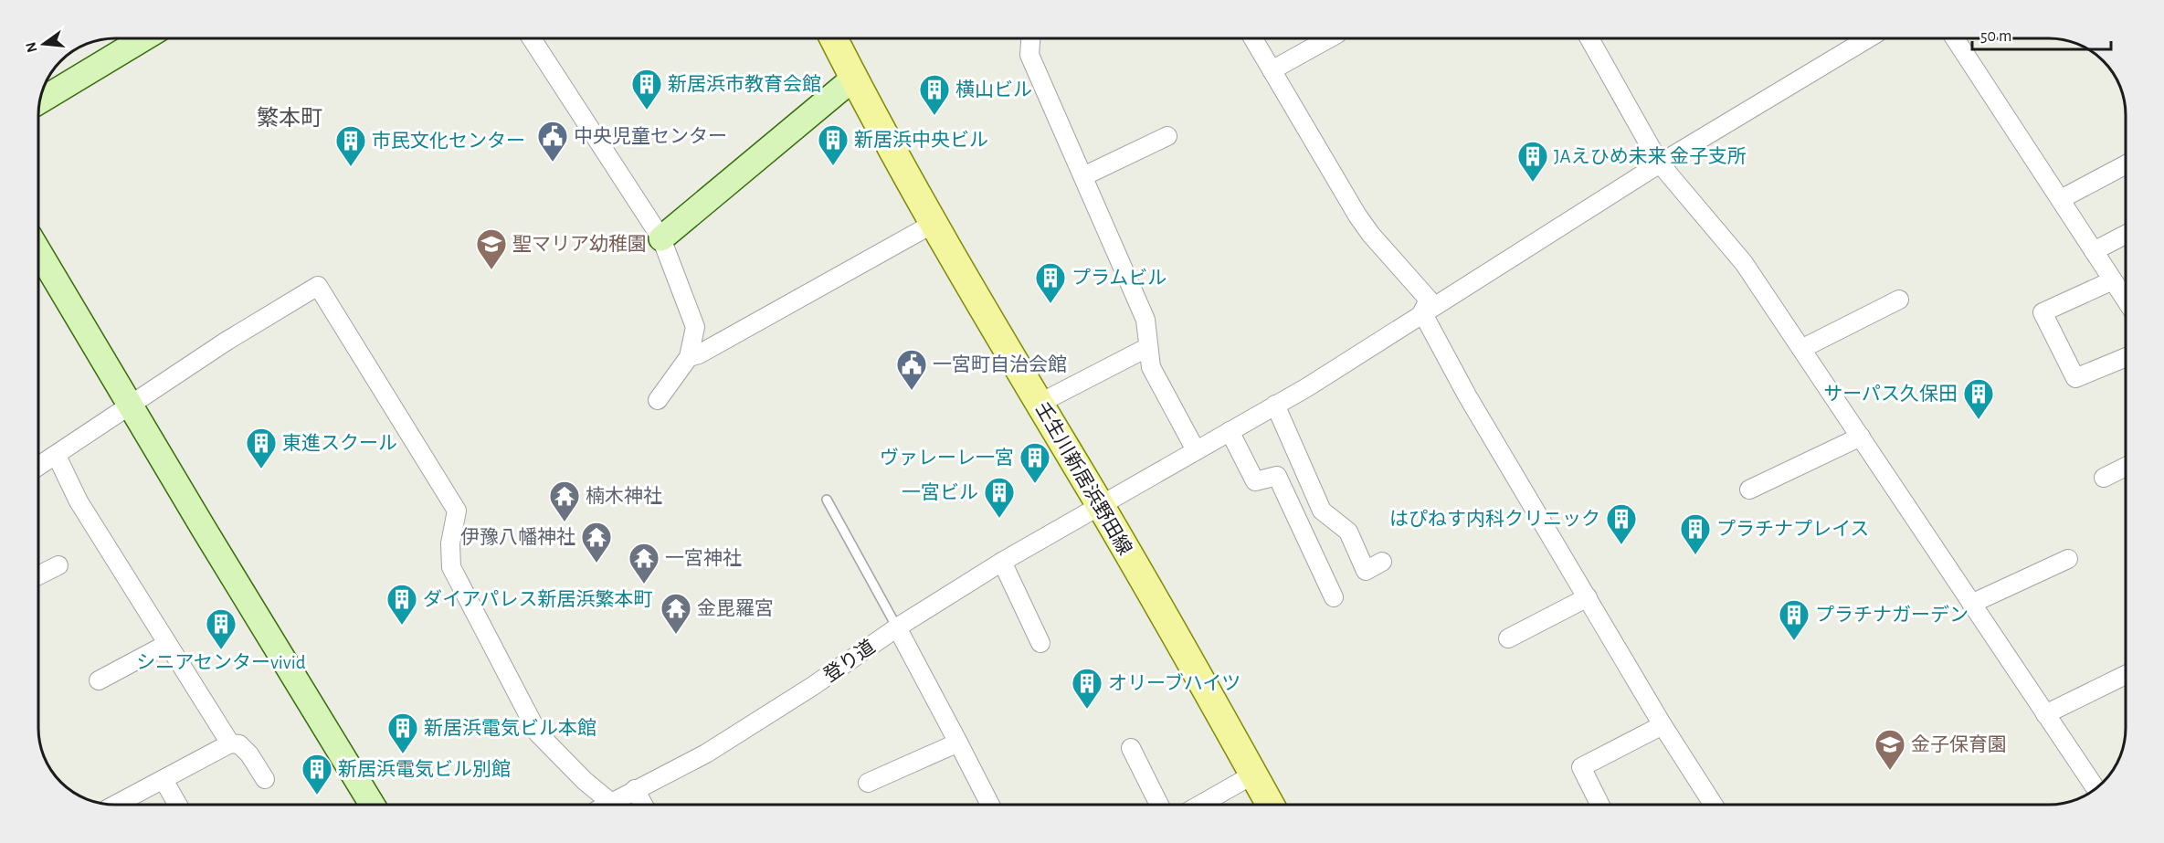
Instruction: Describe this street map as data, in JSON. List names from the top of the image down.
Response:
{
  "streets": {
    "main road": ["壬生川新居浜野田線"],
    "street": ["登り道"]
  },
  "crossings": [
    ["壬生川新居浜野田線", "登り道"]
  ],
  "districts": ["繁本町"],
  "places": {
    "building": [
      "新居浜市教育会館",
      "横山ビル",
      "新居浜中央ビル",
      "市民文化センター",
      "JAえひめ未来 金子支所",
      "プラムビル",
      "サーパス久保田",
      "東進スクール",
      "ヴァレーレ一宮",
      "一宮ビル",
      "はぴねす内科クリニック",
      "プラチナプレイス",
      "ダイアパレス新居浜繁本町",
      "プラチナガーデン",
      "シニアセンターvivid",
      "オリーブハイツ",
      "新居浜電気ビル本館",
      "新居浜電気ビル別館"
    ],
    "public building": ["中央児童センター", "一宮町自治会館"],
    "school or university": ["聖マリア幼稚園", "金子保育園"],
    "temple": [
      "楠木神社",
      "伊豫八幡神社",
      "一宮神社",
      "金毘羅宮"
    ]
  },
  "scale_bar": "50 m",
  "north": "left"
}
